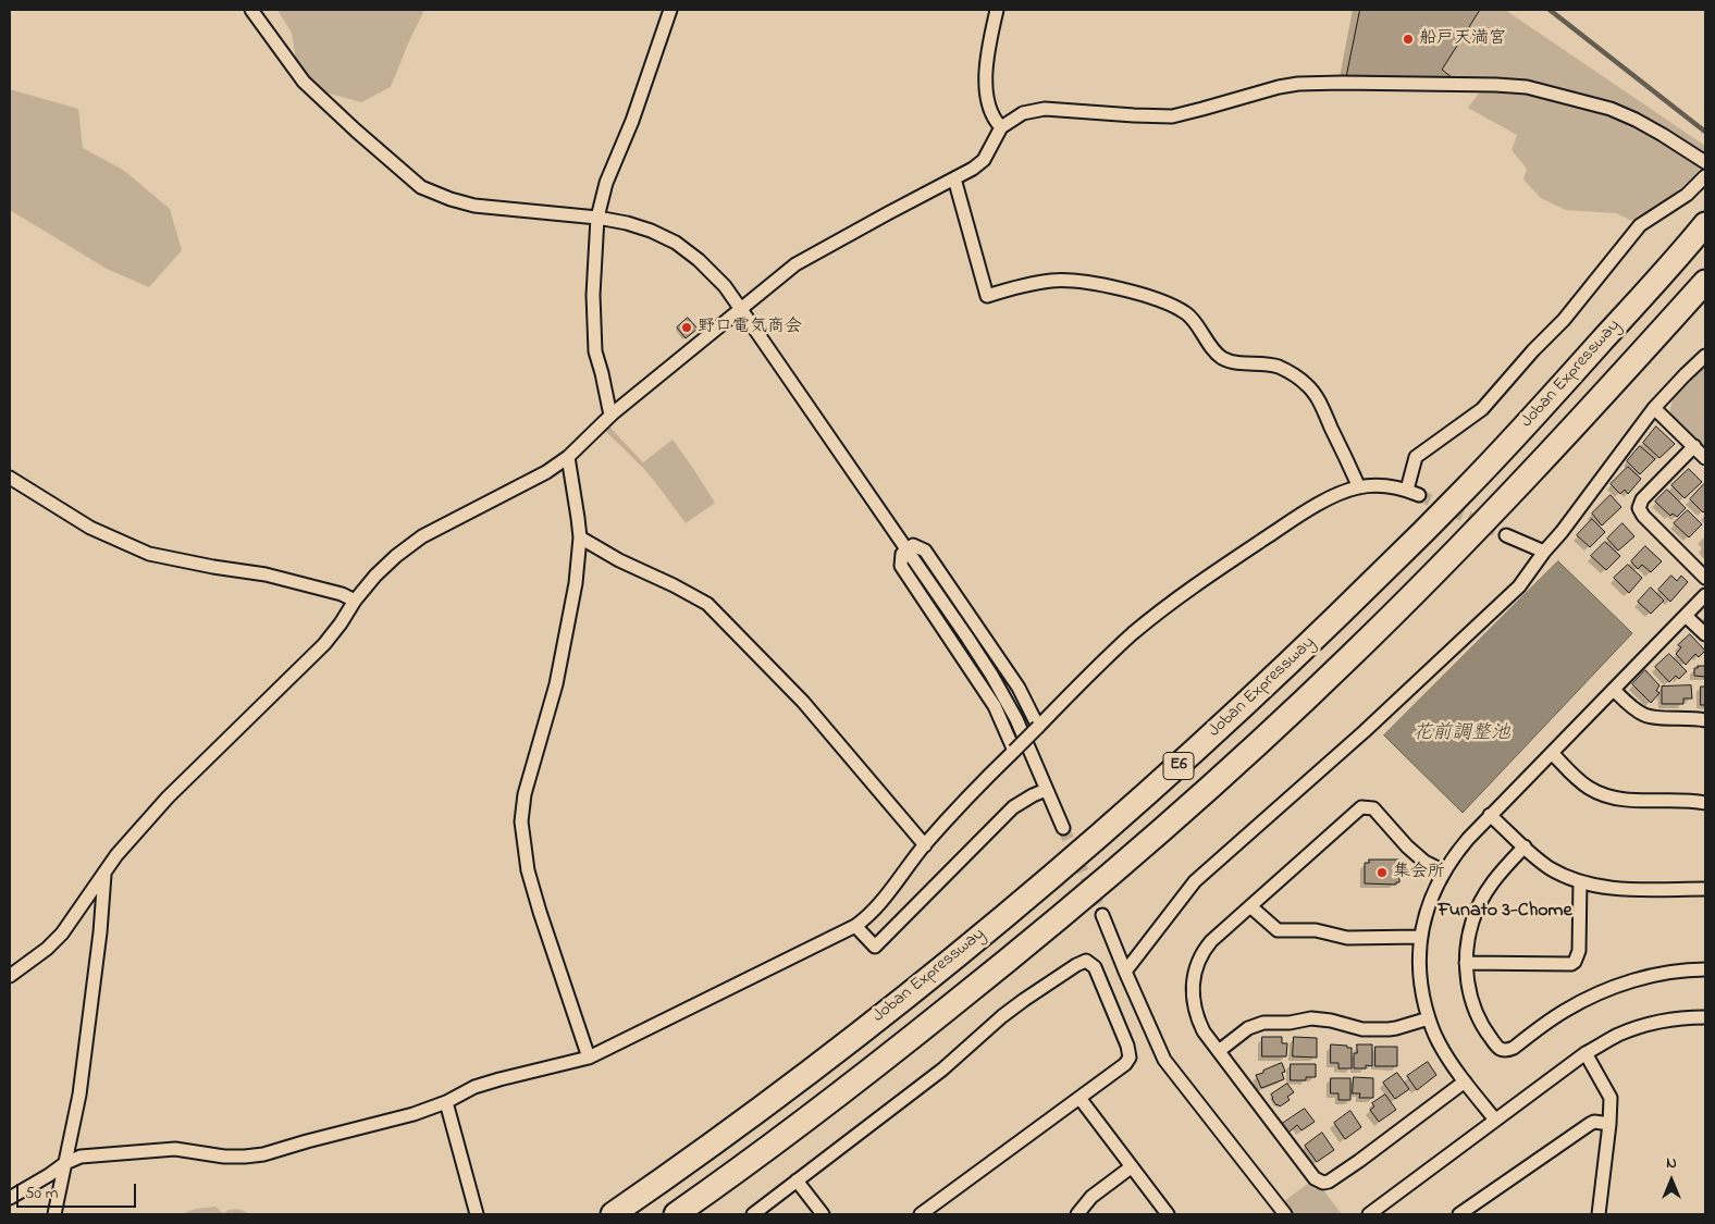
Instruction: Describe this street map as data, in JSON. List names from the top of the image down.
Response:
{
  "streets": {
    "highway": ["Joban Expressway", "E6"]
  },
  "districts": ["Funato 3-Chome"],
  "water": ["花前調整池"],
  "places": ["船戸天満宮", "野口電気商会", "集会所"],
  "scale_bar": "50 m",
  "north": "top"
}
